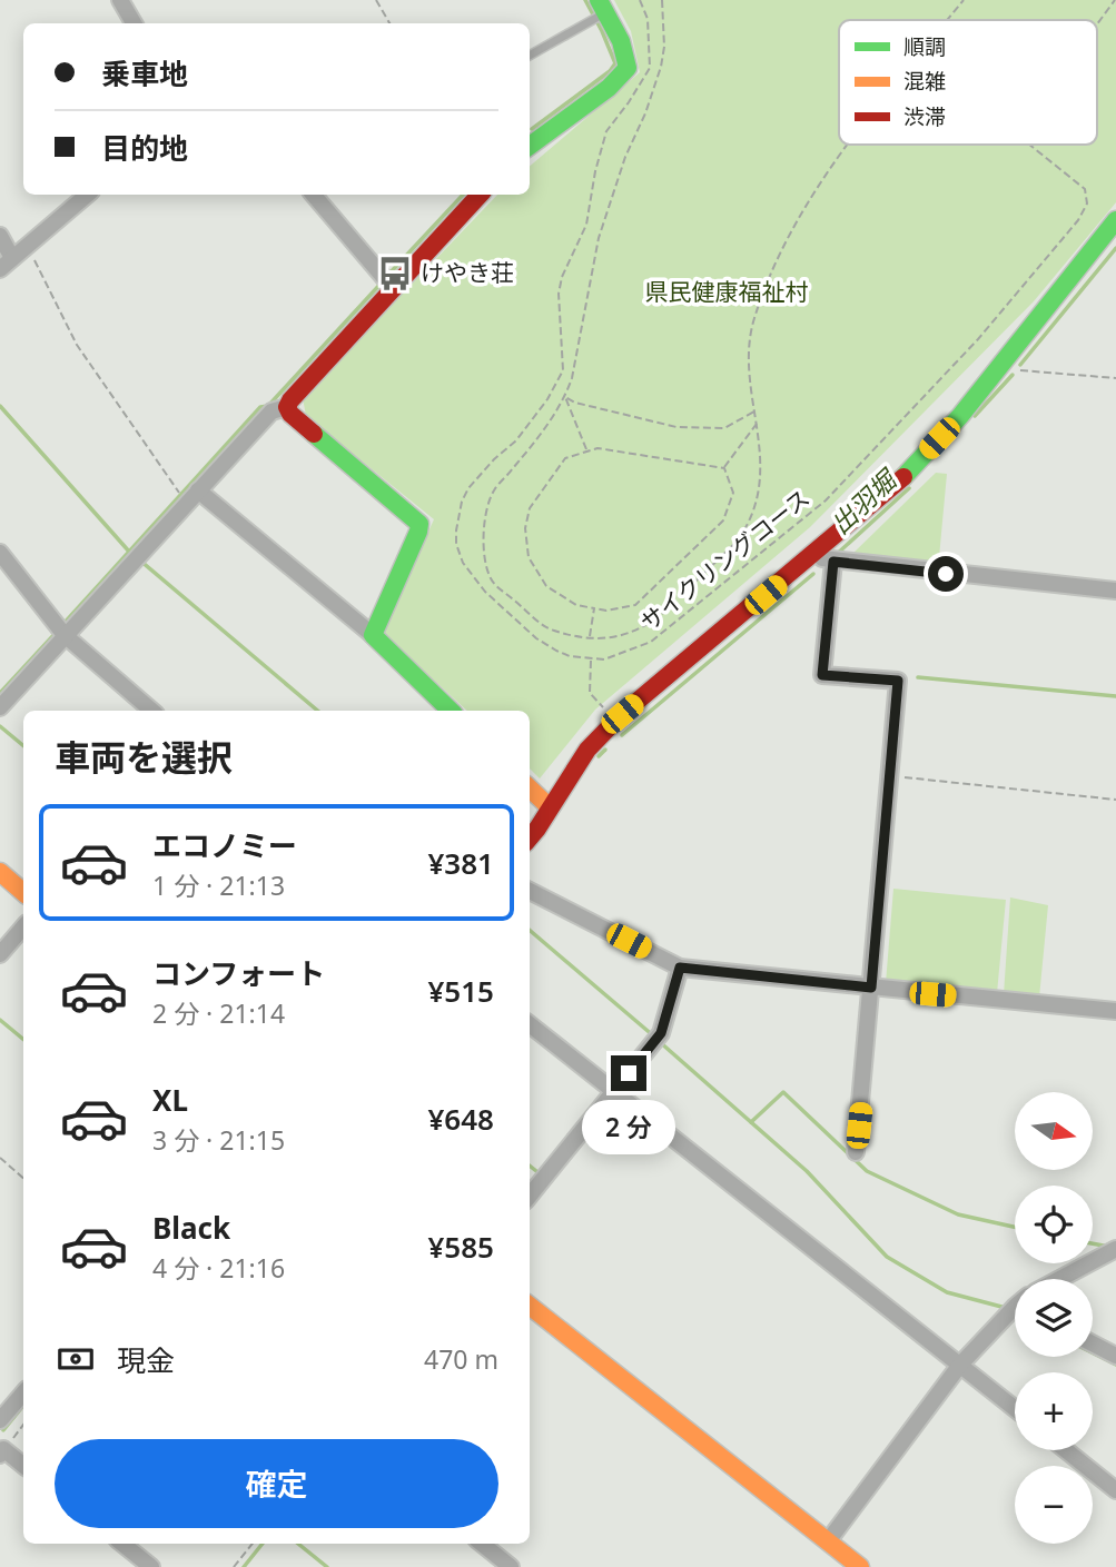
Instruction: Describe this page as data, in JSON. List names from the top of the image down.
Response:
{
  "streets": {
    "path": ["サイクリングコース"]
  },
  "water": ["出羽堀"],
  "parks": ["県民健康福祉村"],
  "places": {
    "bus stop": ["けやき荘"]
  },
  "legend": ["順調", "混雑", "渋滞"],
  "north": "right",
  "page": {
    "banner": ["乗車地", "目的地"],
    "heading": "車両を選択",
    "list": [
      {
        "name": "エコノミー",
        "note": "1 分 · 21:13",
        "value": "¥381"
      },
      {
        "name": "コンフォート",
        "note": "2 分 · 21:14",
        "value": "¥515"
      },
      {
        "name": "XL",
        "note": "3 分 · 21:15",
        "value": "¥648"
      },
      {
        "name": "Black",
        "note": "4 分 · 21:16",
        "value": "¥585"
      }
    ],
    "map_buttons": ["+", "−"],
    "bubble": "2 分",
    "pay": ["現金", "470 m"],
    "buttons": "確定"
  }
}
